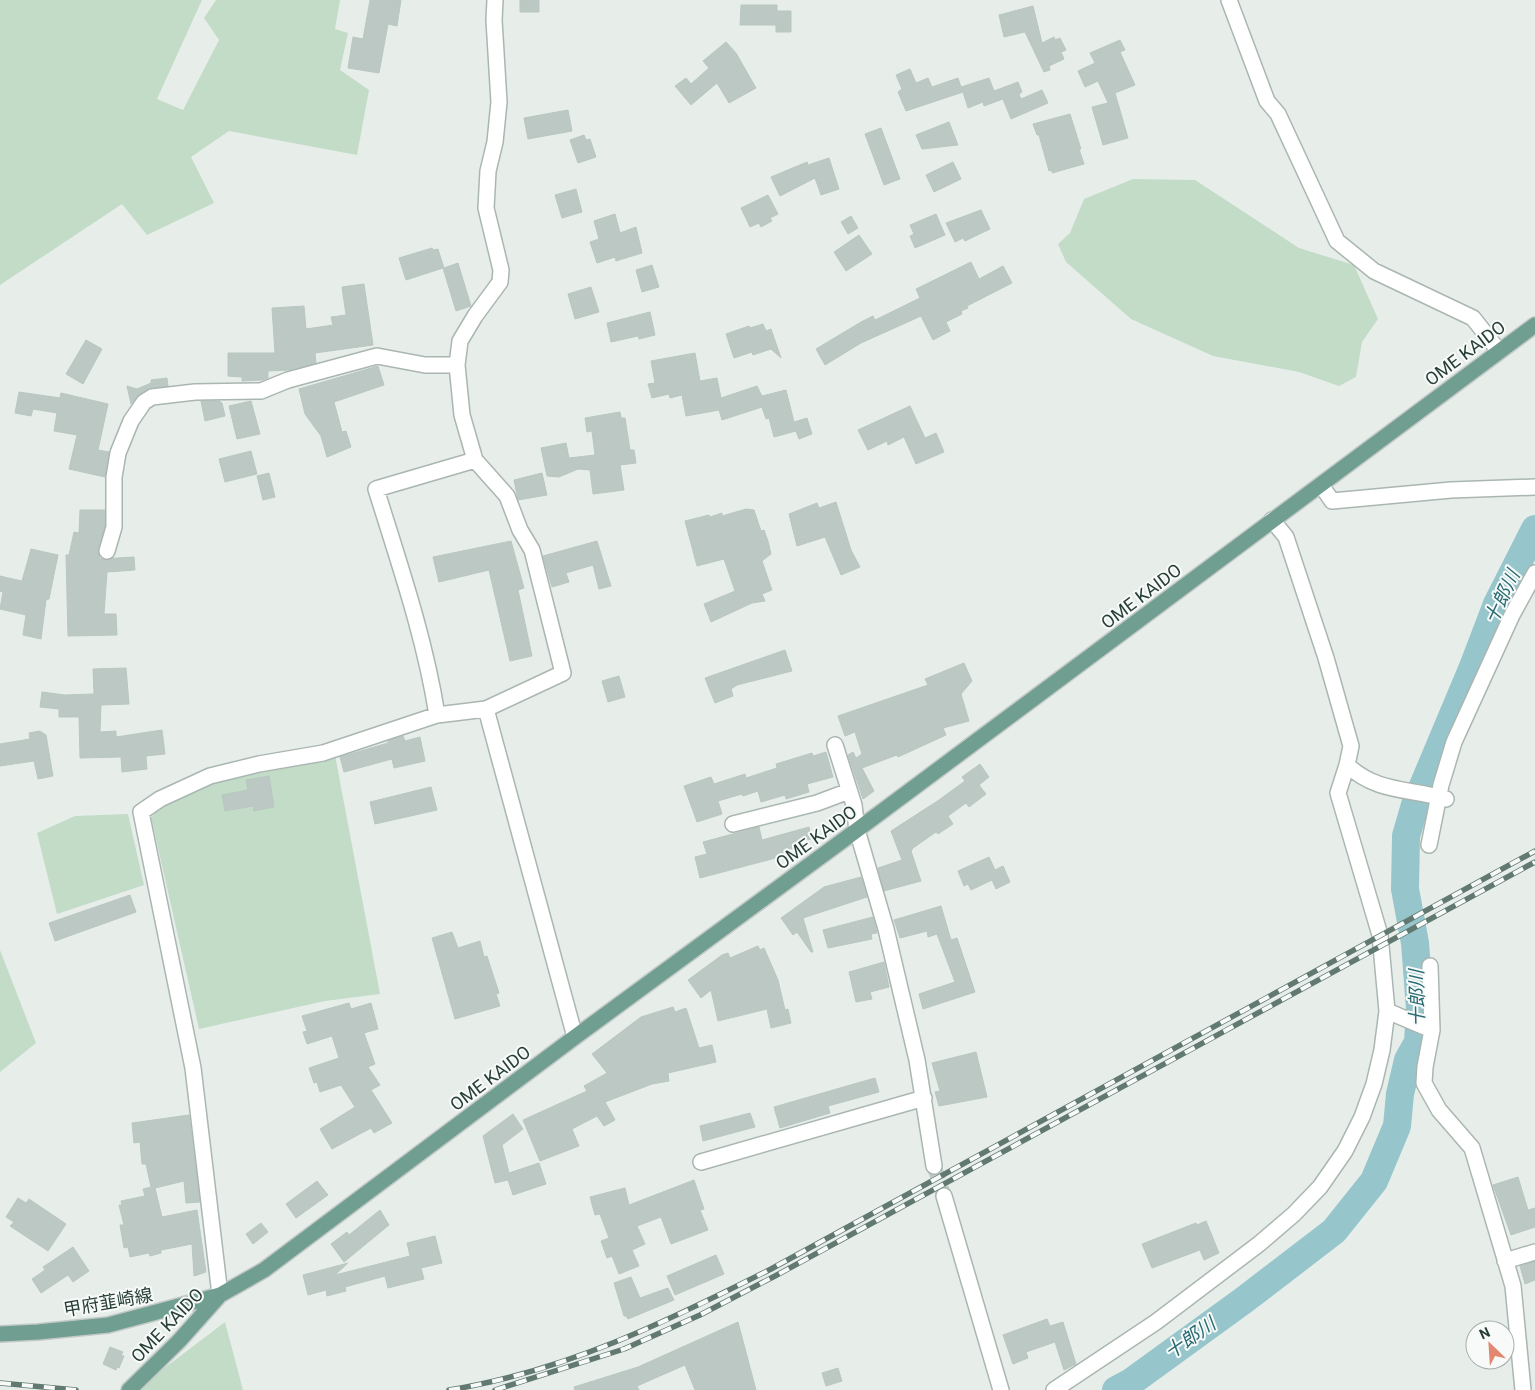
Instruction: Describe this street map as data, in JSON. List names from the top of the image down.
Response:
{
  "streets": {
    "main road": ["OME KAIDO", "甲府韮崎線"]
  },
  "crossings": [
    ["OME KAIDO", "甲府韮崎線"]
  ],
  "water": ["十郎川"],
  "north": "top left"
}
